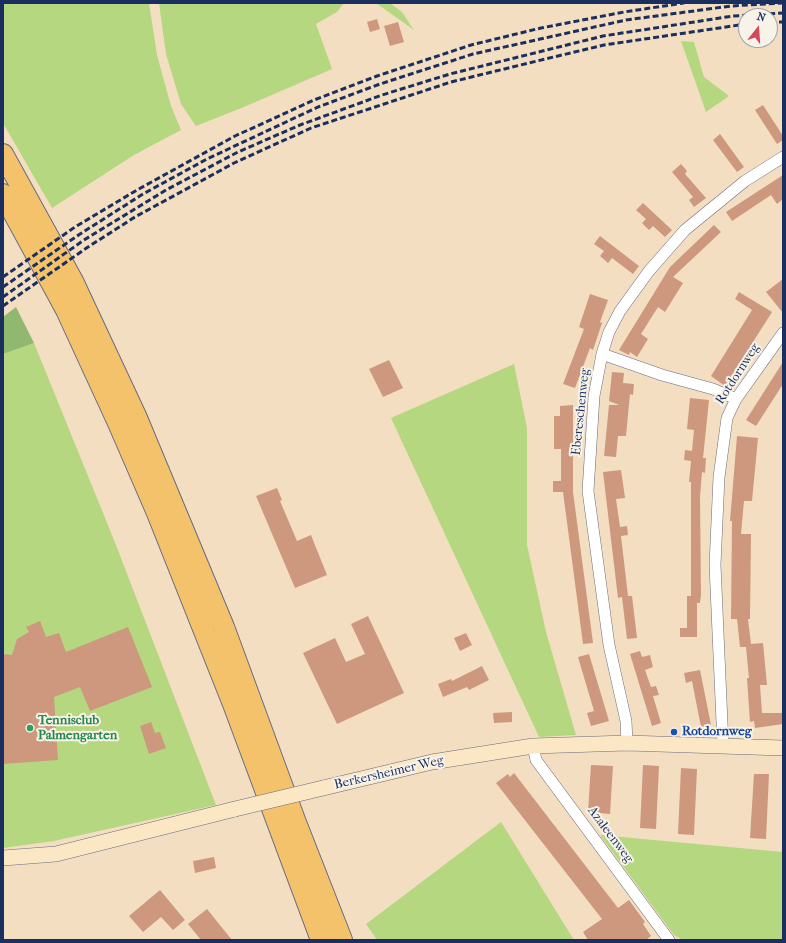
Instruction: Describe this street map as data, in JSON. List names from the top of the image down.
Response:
{
  "streets": {
    "street": [
      "Rotdornweg",
      "Ebereschenweg",
      "Berkersheimer Weg",
      "Azaleenweg"
    ]
  },
  "crossings": [
    ["Rotdornweg", "Berkersheimer Weg"],
    ["Ebereschenweg", "Berkersheimer Weg"],
    ["Berkersheimer Weg", "Azaleenweg"]
  ],
  "places": ["Tennisclub Palmengarten", "Rotdornweg"],
  "north": "top"
}
